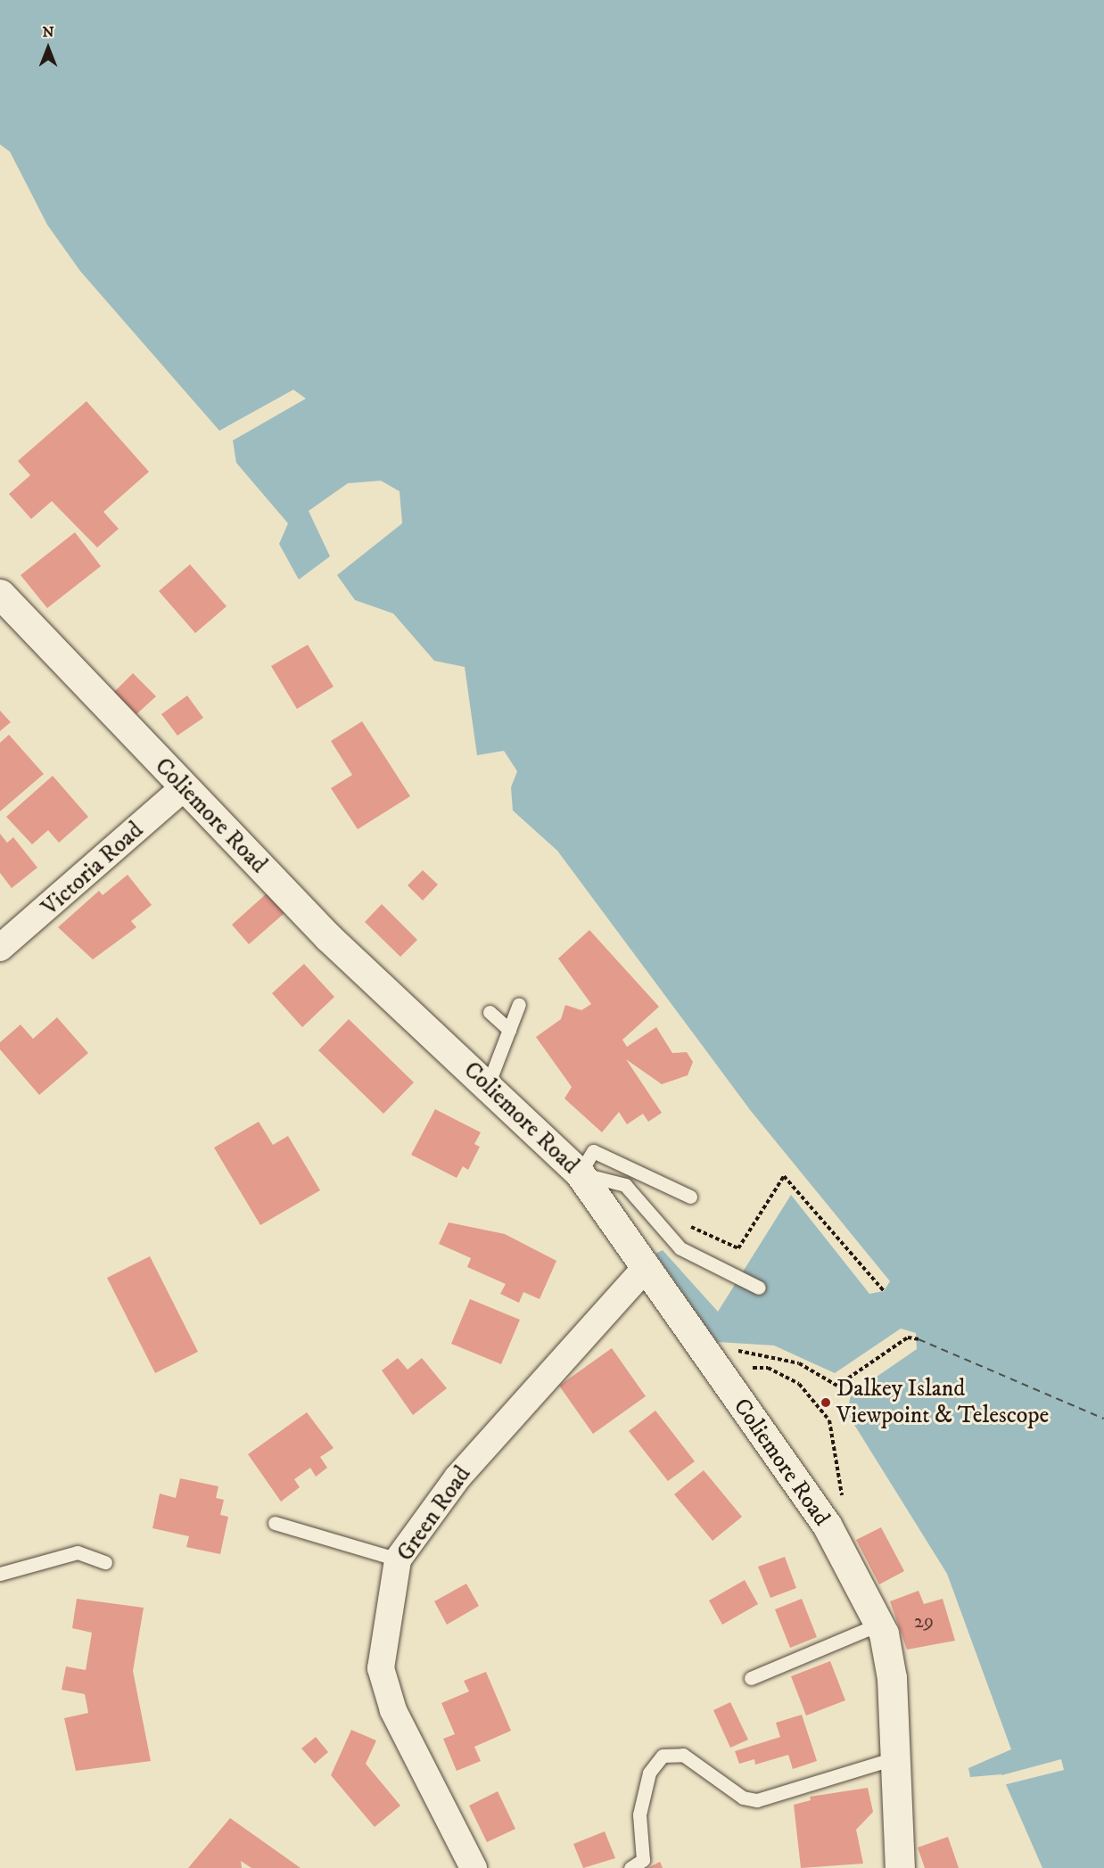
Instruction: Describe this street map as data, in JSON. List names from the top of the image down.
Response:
{
  "streets": {
    "street": ["Coliemore Road", "Victoria Road", "Green Road"]
  },
  "crossings": [
    ["Coliemore Road", "Victoria Road"],
    ["Coliemore Road", "Green Road"]
  ],
  "places": ["Dalkey Island Viewpoint & Telescope"],
  "house_numbers": ["29"],
  "north": "top"
}
